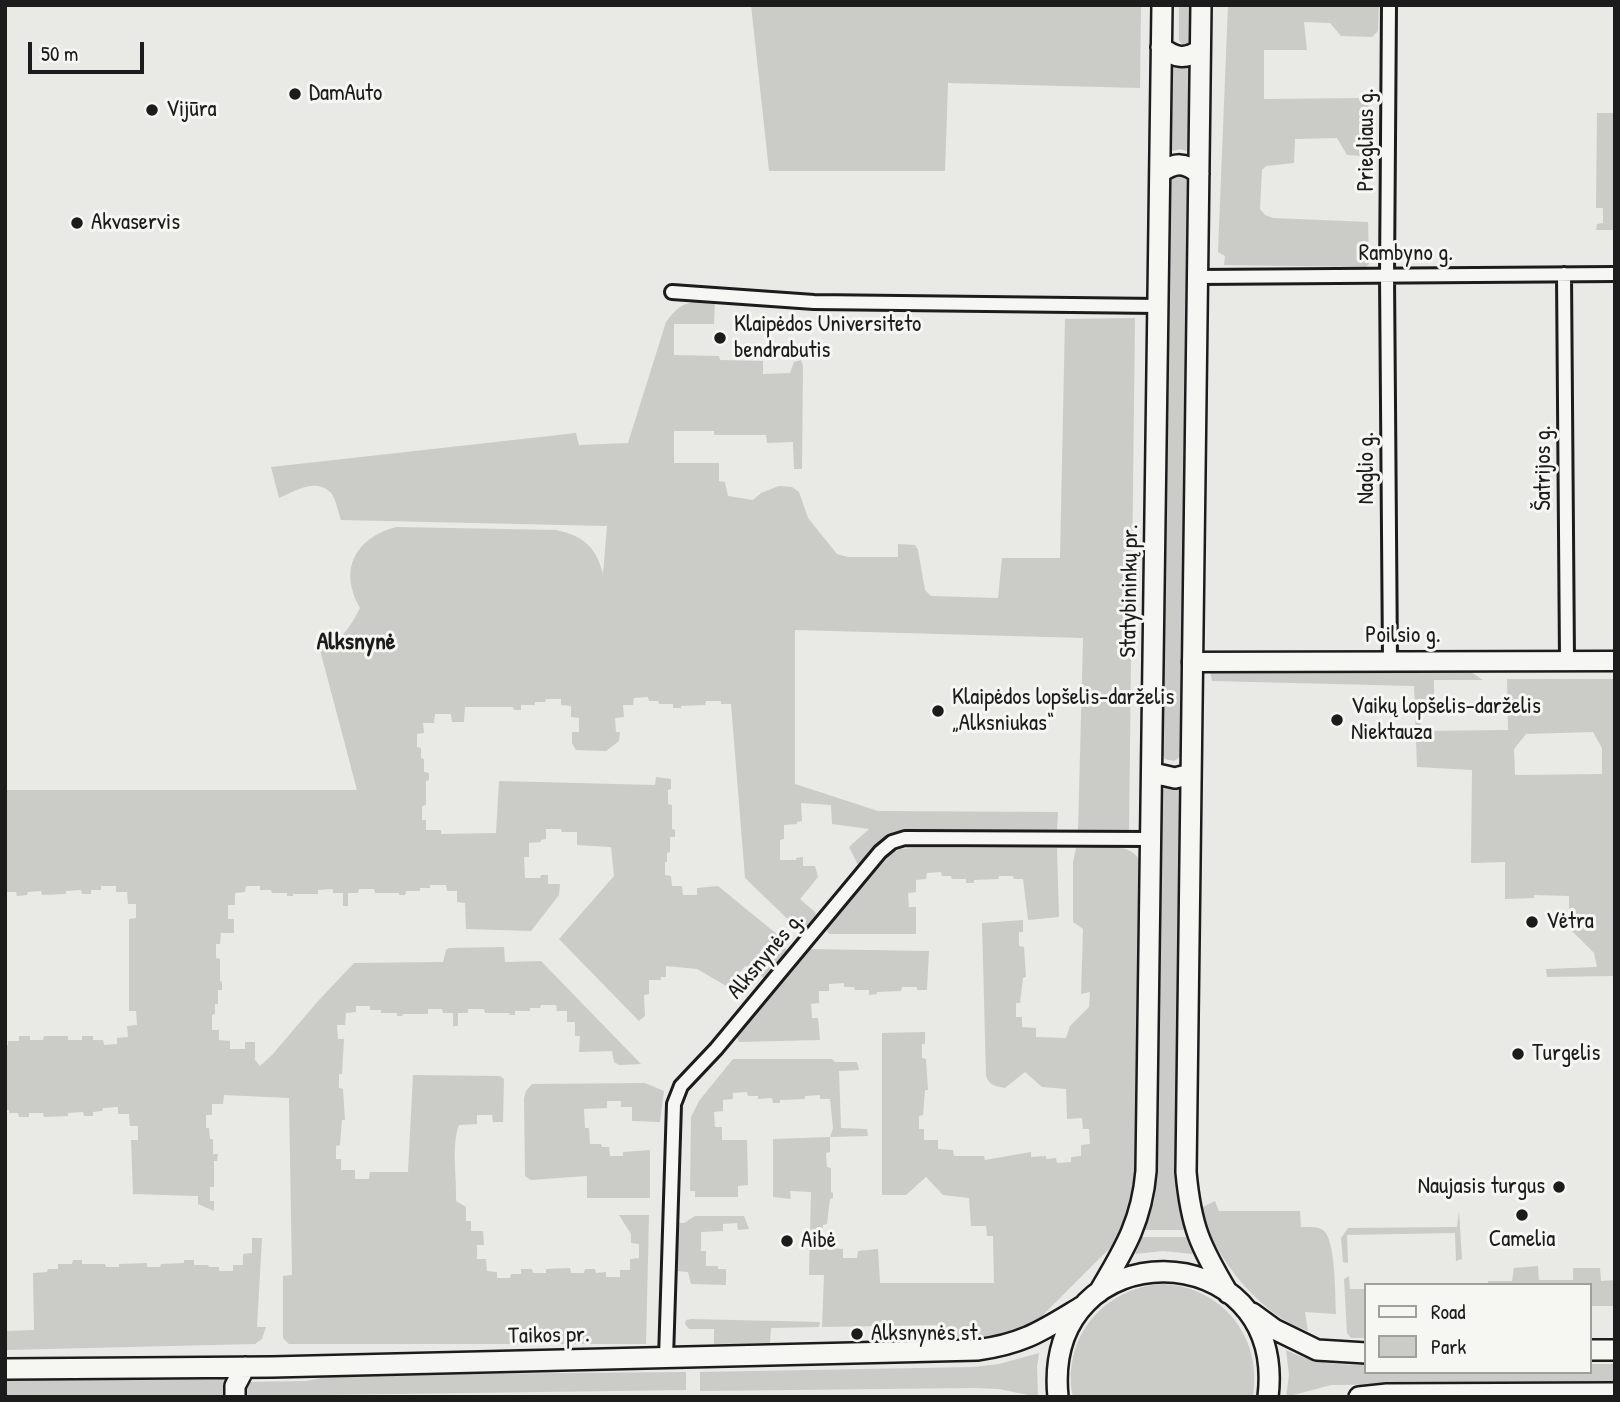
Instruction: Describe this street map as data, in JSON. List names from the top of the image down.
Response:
{
  "streets": {
    "main road": ["Statybininkų pr.", "Taikos pr."],
    "street": [
      "Priegliaus g.",
      "Rambyno g.",
      "Naglio g.",
      "Šatrijos g.",
      "Poilsio g.",
      "Alksnynės g."
    ]
  },
  "crossings": [
    ["Priegliaus g.", "Rambyno g."],
    ["Priegliaus g.", "Naglio g."],
    ["Rambyno g.", "Naglio g."],
    ["Rambyno g.", "Šatrijos g."],
    ["Naglio g.", "Poilsio g."],
    ["Šatrijos g.", "Poilsio g."],
    ["Statybininkų pr.", "Alksnynės g."],
    ["Alksnynės g.", "Taikos pr."]
  ],
  "districts": ["Alksnynė"],
  "places": [
    "DamAuto",
    "Vijūra",
    "Akvaservis",
    "Klaipėdos Universiteto bendrabutis",
    "Klaipėdos lopšelis-darželis „Alksniukas“",
    "Vaikų lopšelis-darželis Niektauza",
    "Vėtra",
    "Turgelis",
    "Naujasis turgus",
    "Camelia",
    "Aibė",
    "Alksnynės st."
  ],
  "legend": ["Road", "Park"],
  "scale_bar": "50 m"
}
